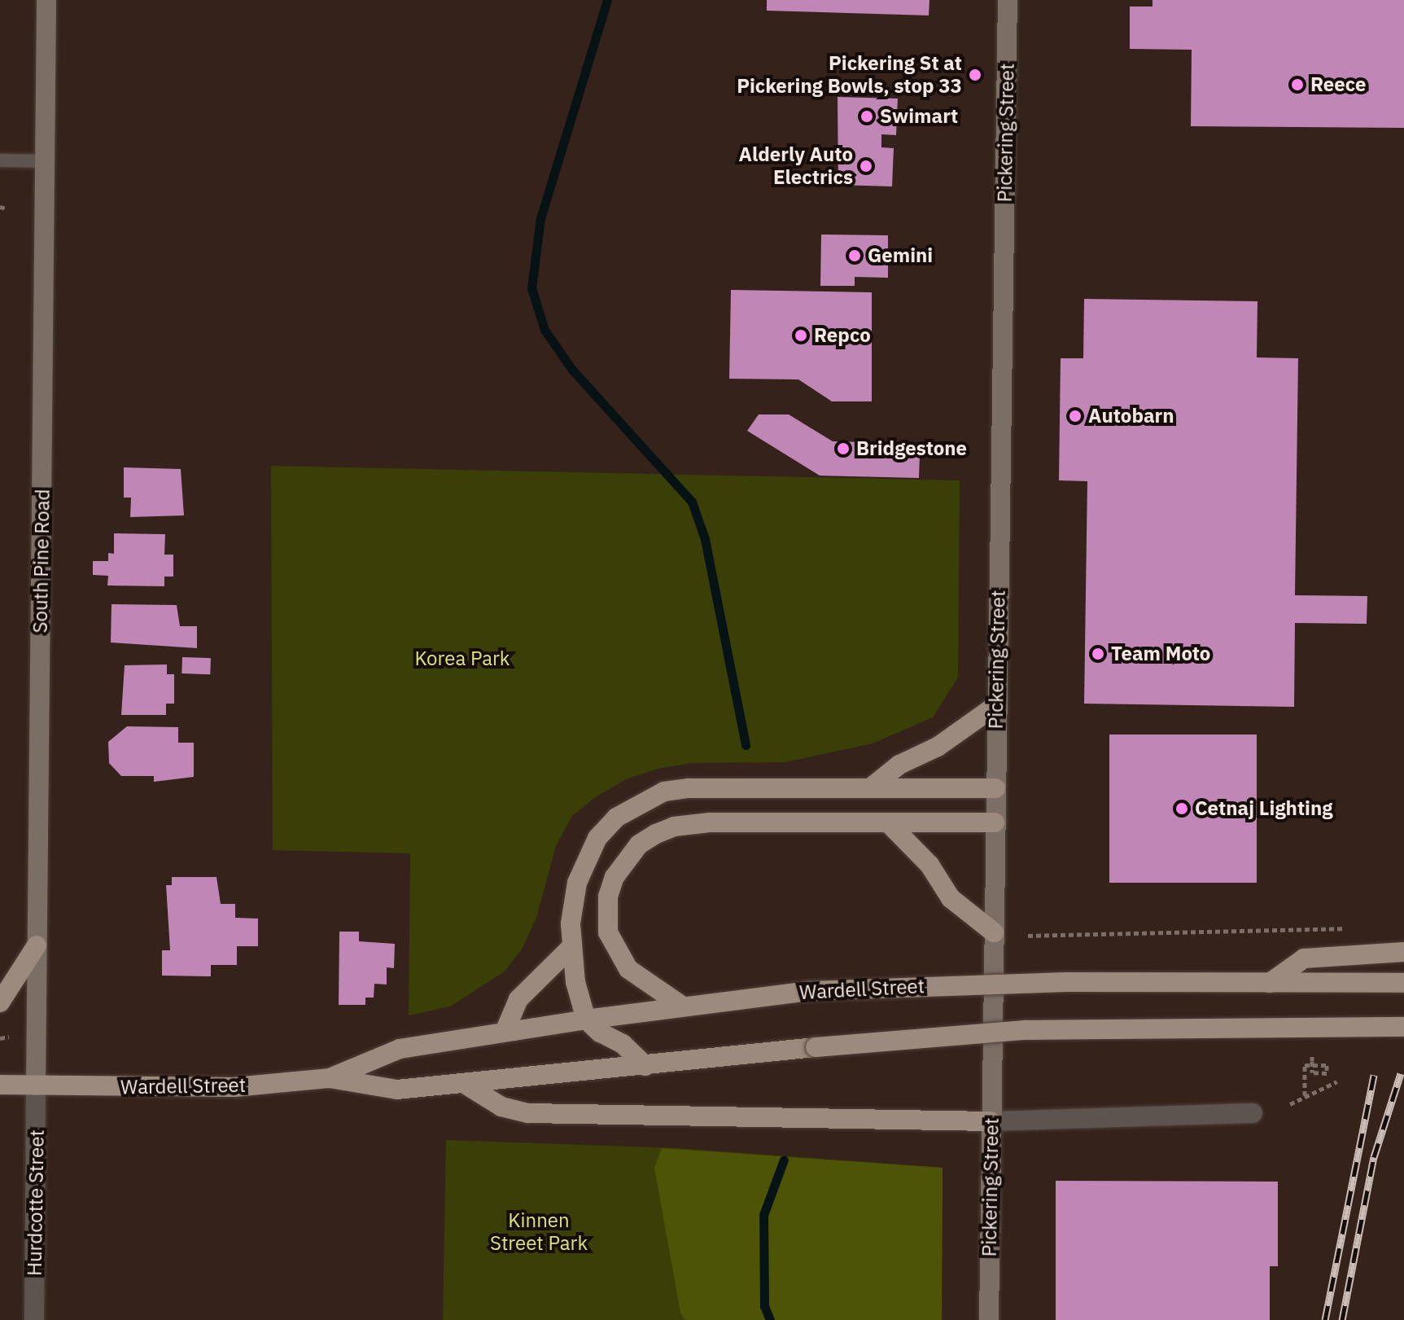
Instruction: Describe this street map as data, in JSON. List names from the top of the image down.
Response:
{
  "streets": {
    "highway": ["Wardell Street"],
    "main road": ["Pickering Street", "South Pine Road"],
    "street": ["Hurdcotte Street"]
  },
  "crossings": [
    ["South Pine Road", "Wardell Street"],
    ["South Pine Road", "Hurdcotte Street"],
    ["Wardell Street", "Hurdcotte Street"]
  ],
  "parks": ["Korea Park", "Kinnen Street Park"],
  "places": [
    "Pickering St at Pickering Bowls, stop 33",
    "Reece",
    "Swimart",
    "Alderly Auto Electrics",
    "Gemini",
    "Repco",
    "Autobarn",
    "Bridgestone",
    "Team Moto",
    "Cetnaj Lighting"
  ]
}
